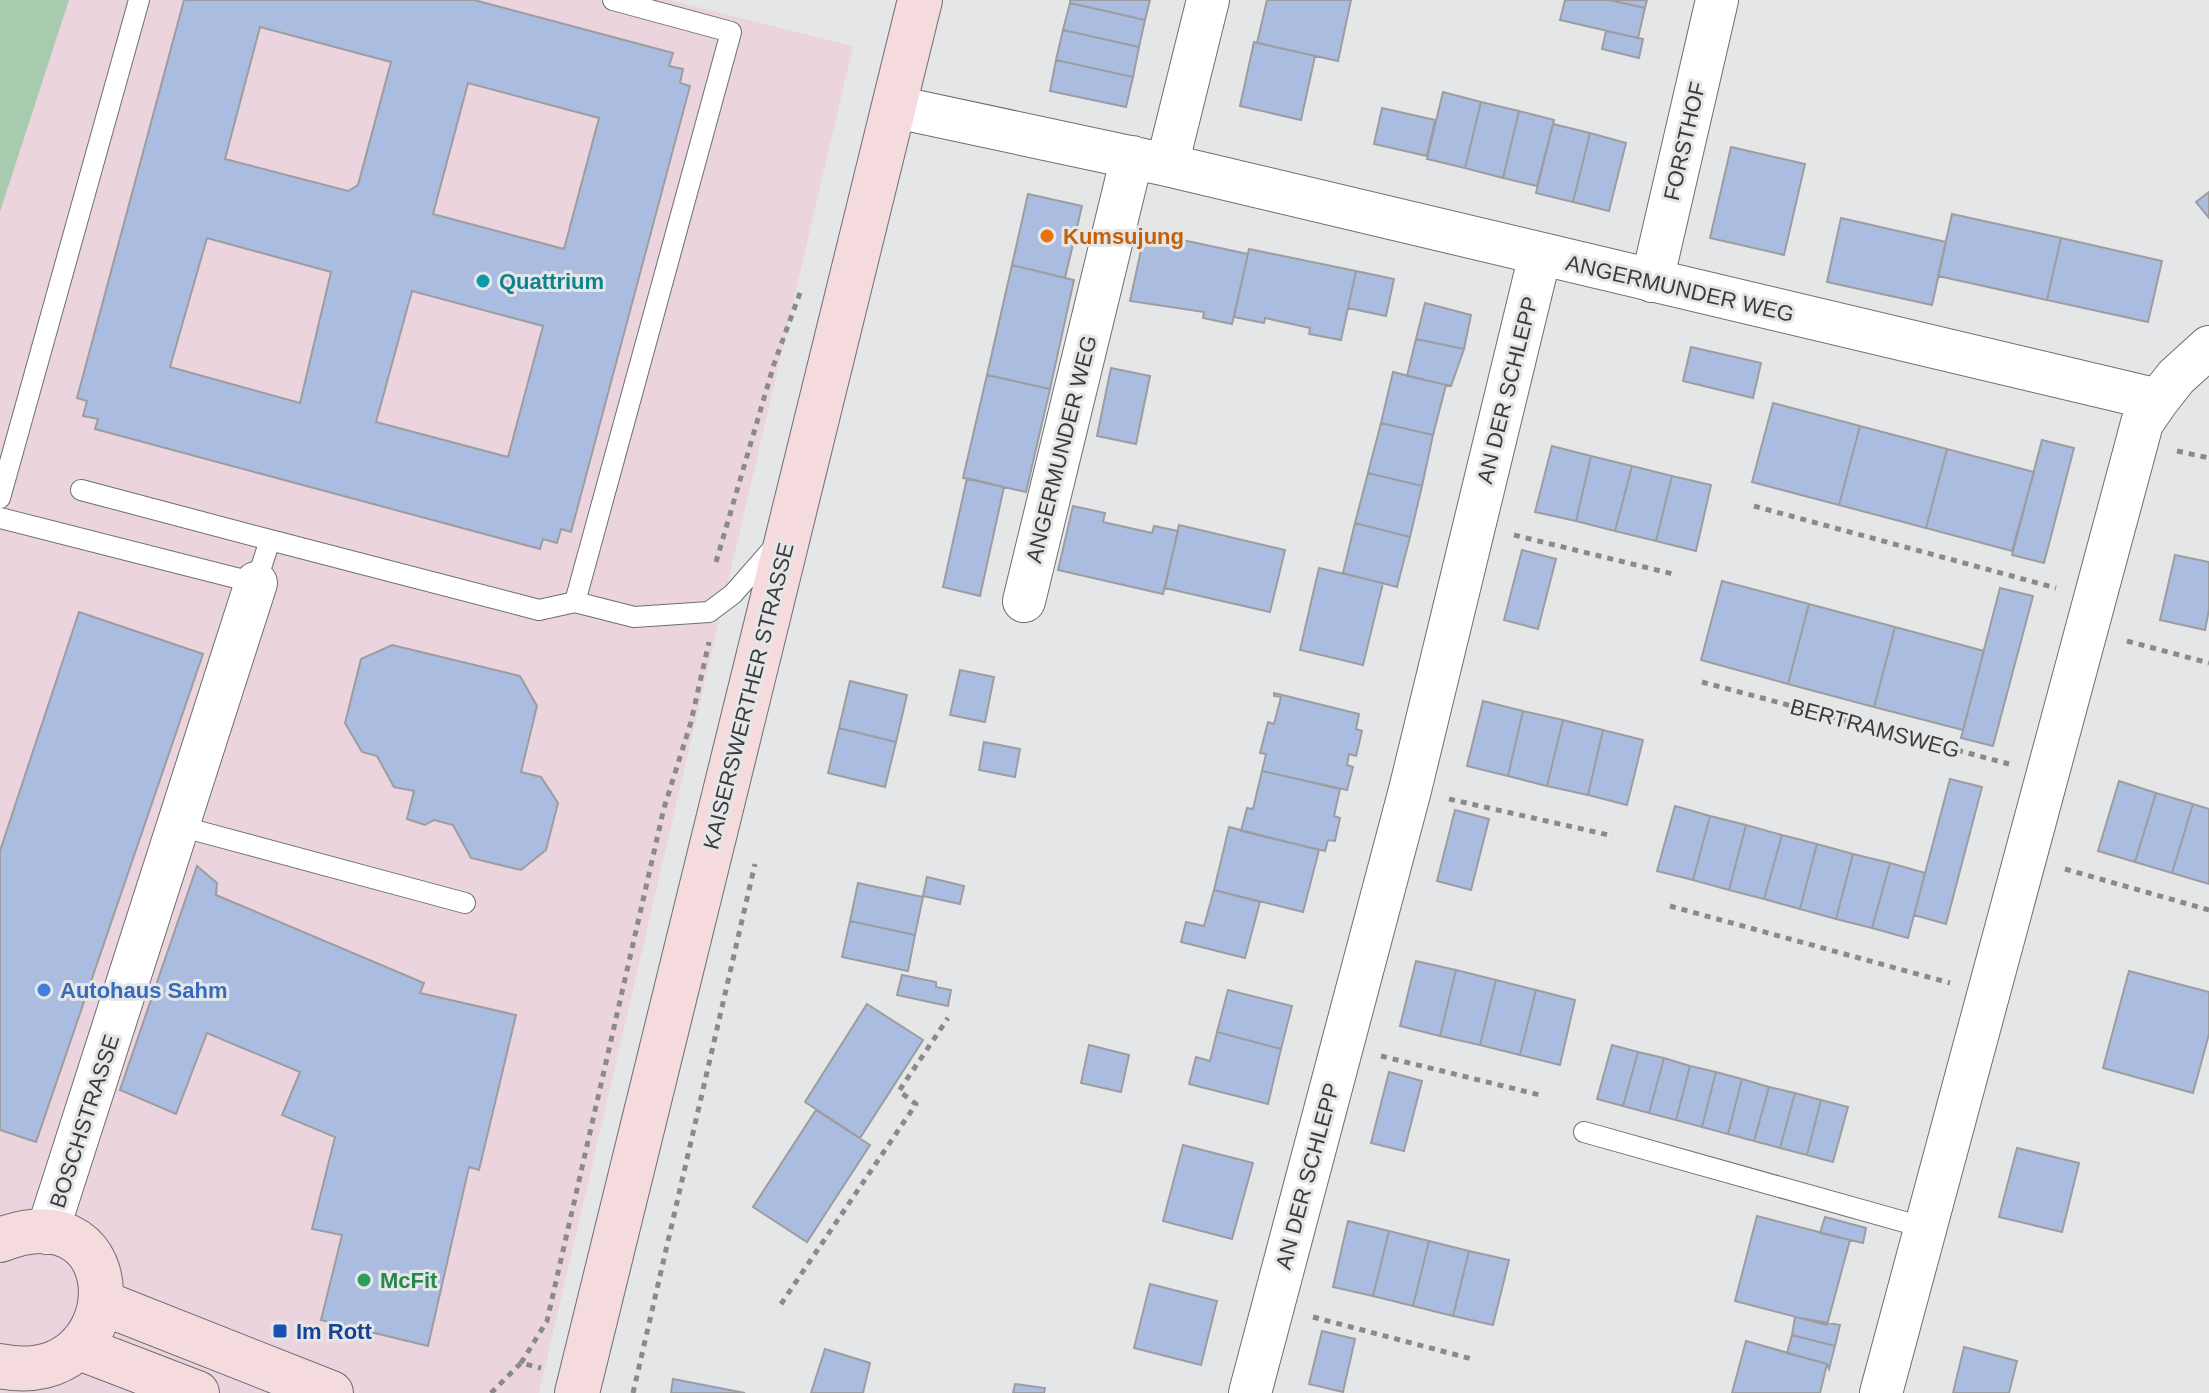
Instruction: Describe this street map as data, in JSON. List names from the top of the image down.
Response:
{
  "streets": {
    "main road": ["KAISERSWERTHER STRASSE"],
    "street": [
      "FORSTHOF",
      "ANGERMUNDER WEG",
      "AN DER SCHLEPP",
      "BOSCHSTRASSE"
    ],
    "path": ["BERTRAMSWEG"]
  },
  "crossings": [
    ["FORSTHOF", "ANGERMUNDER WEG"],
    ["ANGERMUNDER WEG", "AN DER SCHLEPP"],
    ["ANGERMUNDER WEG", "KAISERSWERTHER STRASSE"]
  ],
  "places": {
    "other": [
      "Kumsujung",
      "Quattrium",
      "Autohaus Sahm",
      "McFit"
    ],
    "transit": ["Im Rott"]
  }
}
